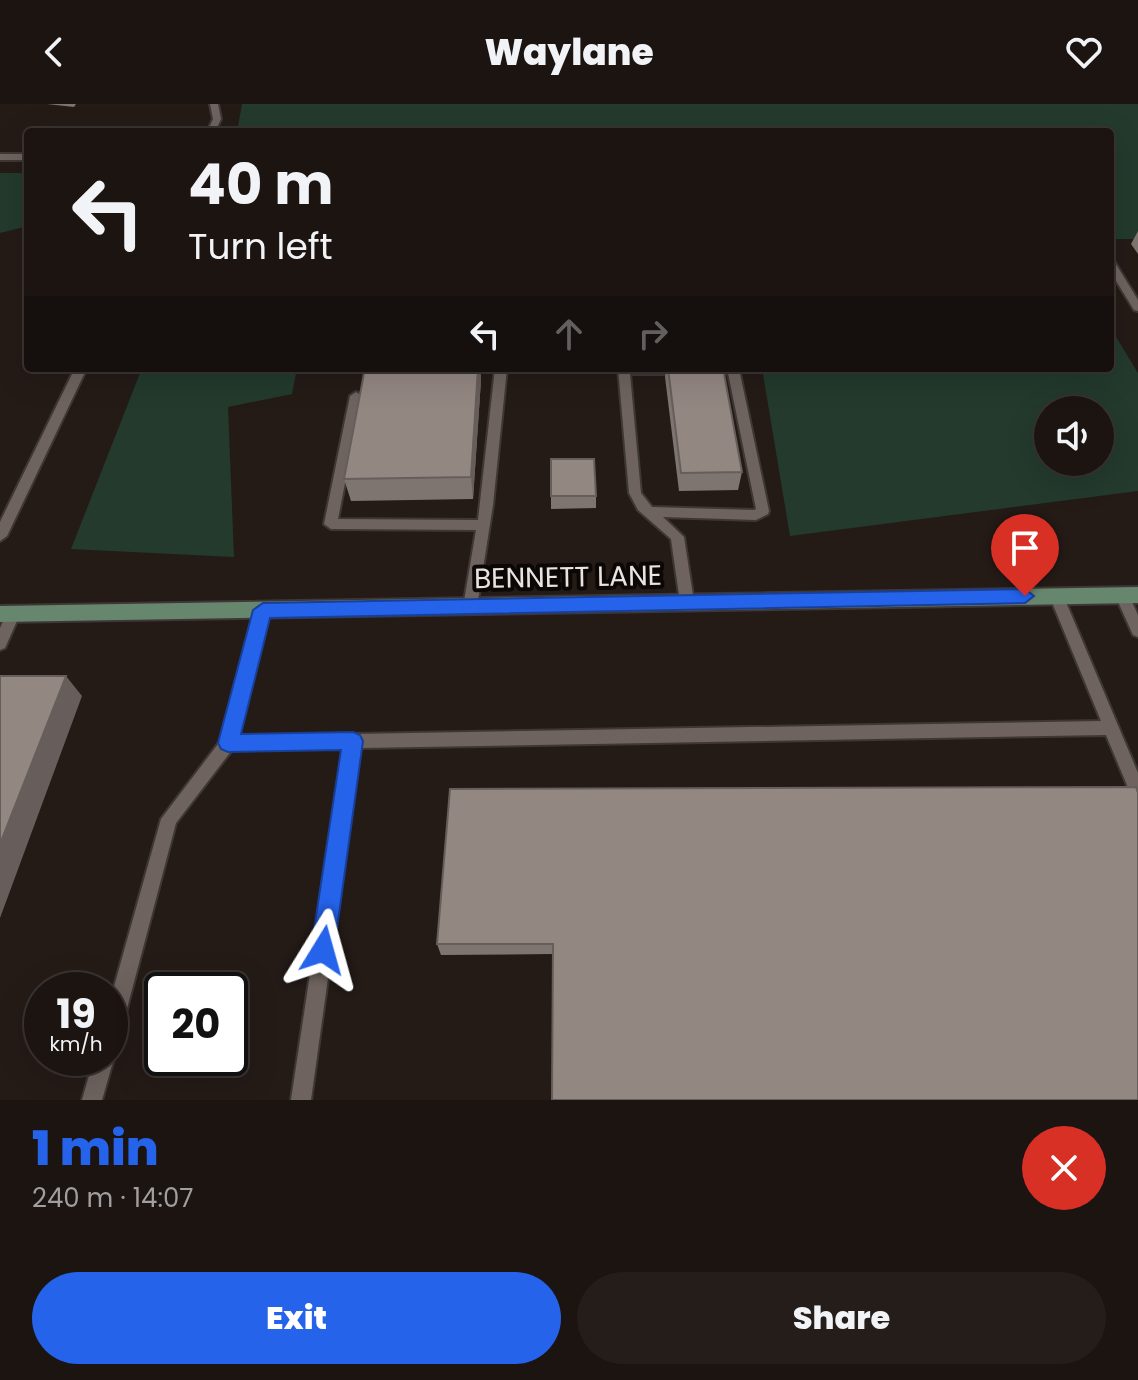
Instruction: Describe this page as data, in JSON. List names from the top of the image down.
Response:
{
  "streets": {
    "street": ["BENNETT LANE"]
  },
  "page": {
    "header": "Waylane",
    "turn": ["40 m", "Turn left"],
    "speed": "19 km/h",
    "limit": "20",
    "heading": ["1 min", "240 m · 14:07"],
    "buttons": ["Exit", "Share"]
  }
}
